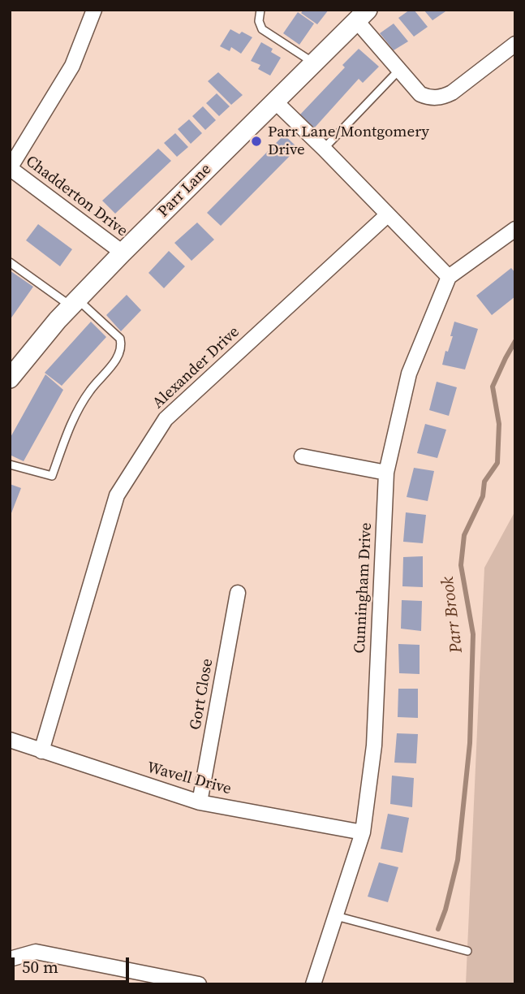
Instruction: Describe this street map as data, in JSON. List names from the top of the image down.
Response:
{
  "streets": {
    "street": [
      "Parr Lane",
      "Chadderton Drive",
      "Alexander Drive",
      "Cunningham Drive",
      "Gort Close",
      "Wavell Drive"
    ]
  },
  "crossings": [
    ["Parr Lane", "Chadderton Drive"],
    ["Alexander Drive", "Wavell Drive"],
    ["Cunningham Drive", "Wavell Drive"],
    ["Gort Close", "Wavell Drive"]
  ],
  "water": ["Parr Brook"],
  "places": ["Parr Lane/Montgomery Drive"],
  "scale_bar": "50 m"
}
